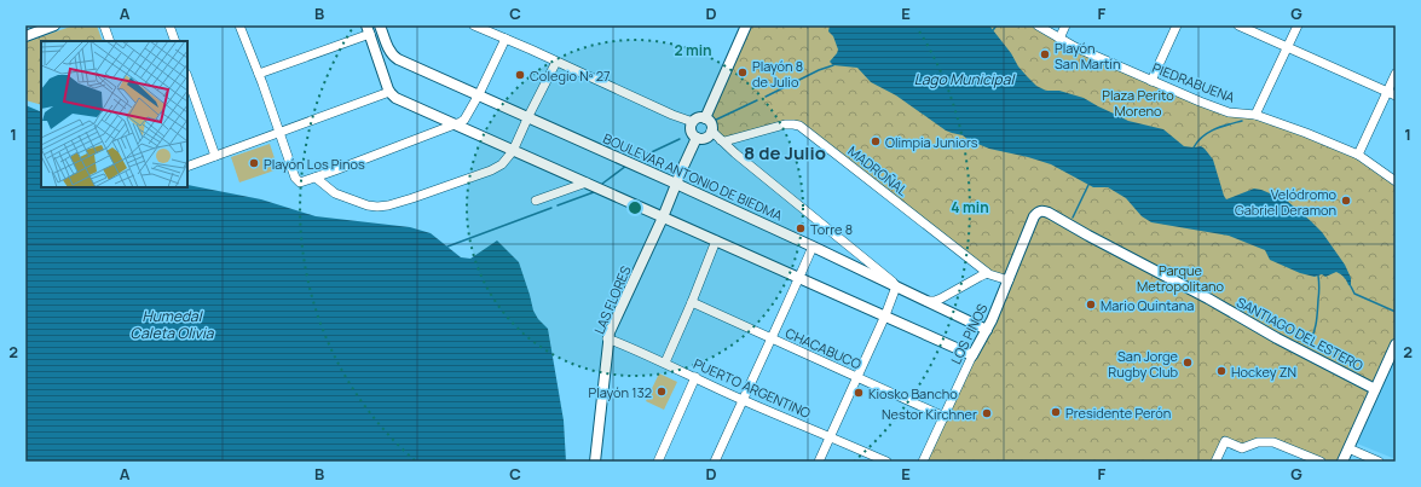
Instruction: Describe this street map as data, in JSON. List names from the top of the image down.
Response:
{
  "streets": {
    "street": [
      "PIEDRABUENA",
      "MADROÑAL",
      "BOULEVAR ANTONIO DE BIEDMA",
      "LAS FLORES",
      "LOS PINOS",
      "SANTIAGO DEL ESTERO",
      "CHACABUCO",
      "PUERTO ARGENTINO"
    ]
  },
  "crossings": [
    ["MADROÑAL", "LOS PINOS"],
    ["BOULEVAR ANTONIO DE BIEDMA", "LAS FLORES"],
    ["BOULEVAR ANTONIO DE BIEDMA", "LOS PINOS"],
    ["LAS FLORES", "PUERTO ARGENTINO"],
    ["LOS PINOS", "SANTIAGO DEL ESTERO"],
    ["LOS PINOS", "CHACABUCO"]
  ],
  "districts": ["8 de Julio"],
  "water": ["Lago Municipal", "Humedal Caleta Olivia"],
  "parks": ["Plaza Perito Moreno", "Parque Metropolitano"],
  "places": [
    "Playón San Martín",
    "Playón 8 de Julio",
    "Colegio Nº 27",
    "Olimpia Juniors",
    "Playón Los Pinos",
    "Velódromo Gabriel Deramon",
    "Torre 8",
    "Mario Quintana",
    "San Jorge Rugby Club",
    "Hockey ZN",
    "Playón 132",
    "Kiosko Bancho",
    "Presidente Perón",
    "Nestor Kirchner"
  ],
  "grid": {
    "columns": [
      "A",
      "B",
      "C",
      "D",
      "E",
      "F",
      "G"
    ],
    "rows": ["1", "2"]
  },
  "rings": ["2 min", "4 min"]
}
